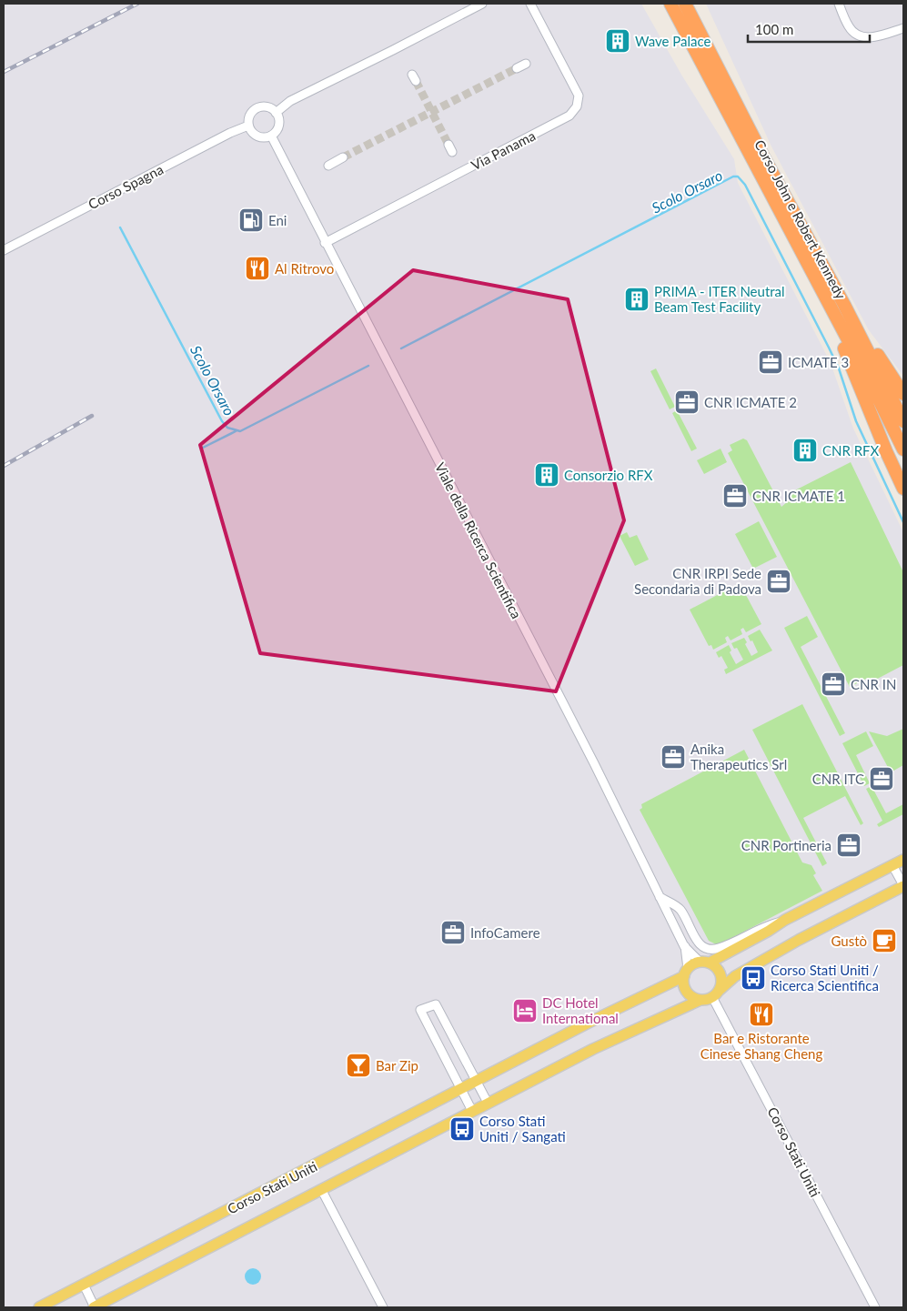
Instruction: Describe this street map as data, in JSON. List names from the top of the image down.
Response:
{
  "streets": {
    "highway": ["Corso John e Robert Kennedy"],
    "main road": ["Corso Stati Uniti"],
    "street": ["Via Panama", "Corso Spagna", "Viale della Ricerca Scientifica"]
  },
  "crossings": [
    ["Via Panama", "Viale della Ricerca Scientifica"],
    ["Corso Spagna", "Viale della Ricerca Scientifica"],
    ["Viale della Ricerca Scientifica", "Corso Stati Uniti"]
  ],
  "water": ["Scolo Orsaro"],
  "places": {
    "building": [
      "Wave Palace",
      "PRIMA - ITER Neutral Beam Test Facility",
      "CNR RFX",
      "Consorzio RFX"
    ],
    "fuel station": ["Eni"],
    "restaurant": ["Al Ritrovo", "Bar e Ristorante Cinese Shang Cheng"],
    "office": [
      "ICMATE 3",
      "CNR ICMATE 2",
      "CNR ICMATE 1",
      "CNR IRPI Sede Secondaria di Padova",
      "CNR IN",
      "Anika Therapeutics Srl",
      "CNR ITC",
      "CNR Portineria",
      "InfoCamere"
    ],
    "cafe": ["Gustò"],
    "bus stop": ["Corso Stati Uniti / Ricerca Scientifica", "Corso Stati Uniti / Sangati"],
    "hotel": ["DC Hotel International"],
    "bar": ["Bar Zip"]
  },
  "scale_bar": "100 m"
}
